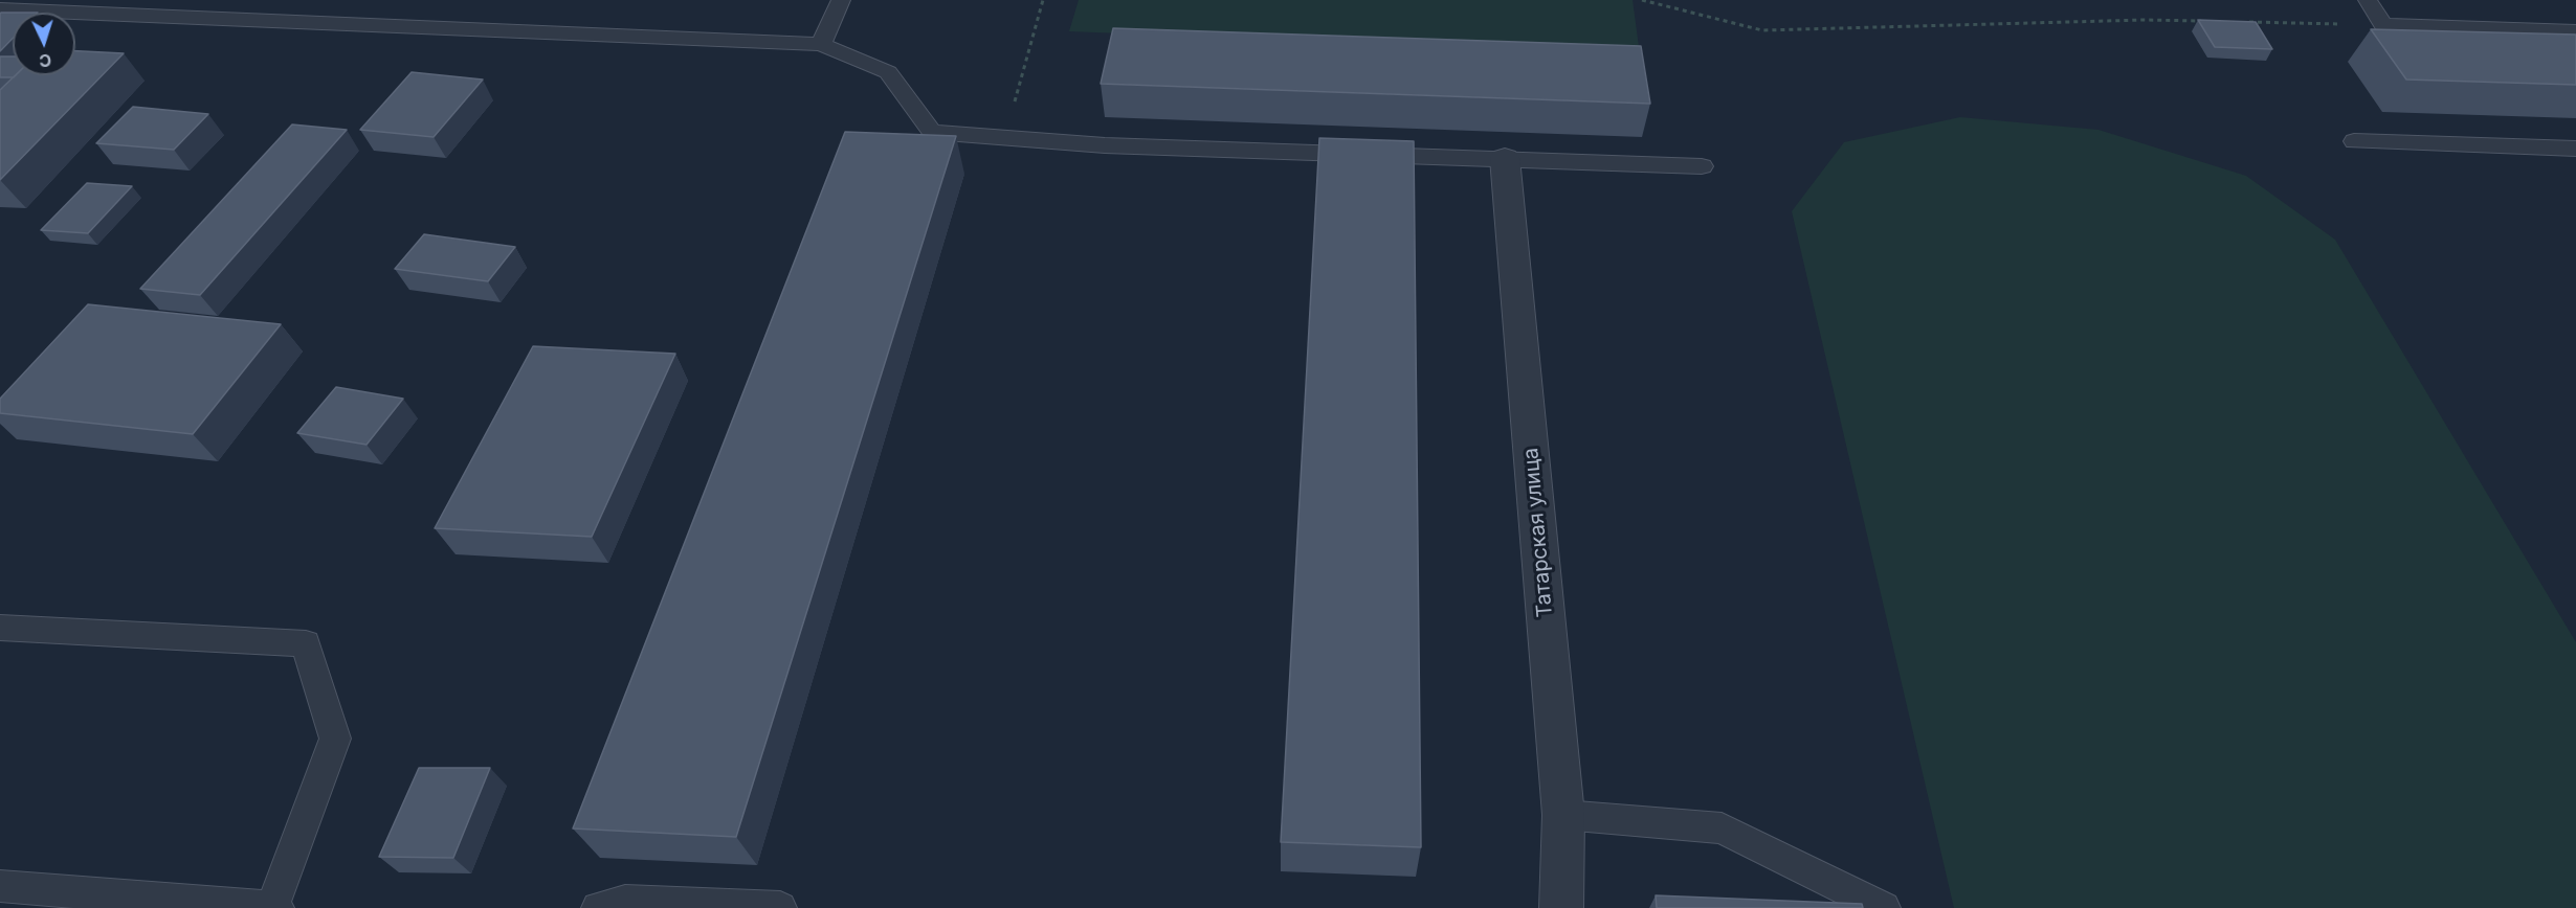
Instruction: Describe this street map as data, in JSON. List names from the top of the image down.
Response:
{
  "streets": {
    "street": ["Татарская улица"]
  },
  "north": "bottom"
}
